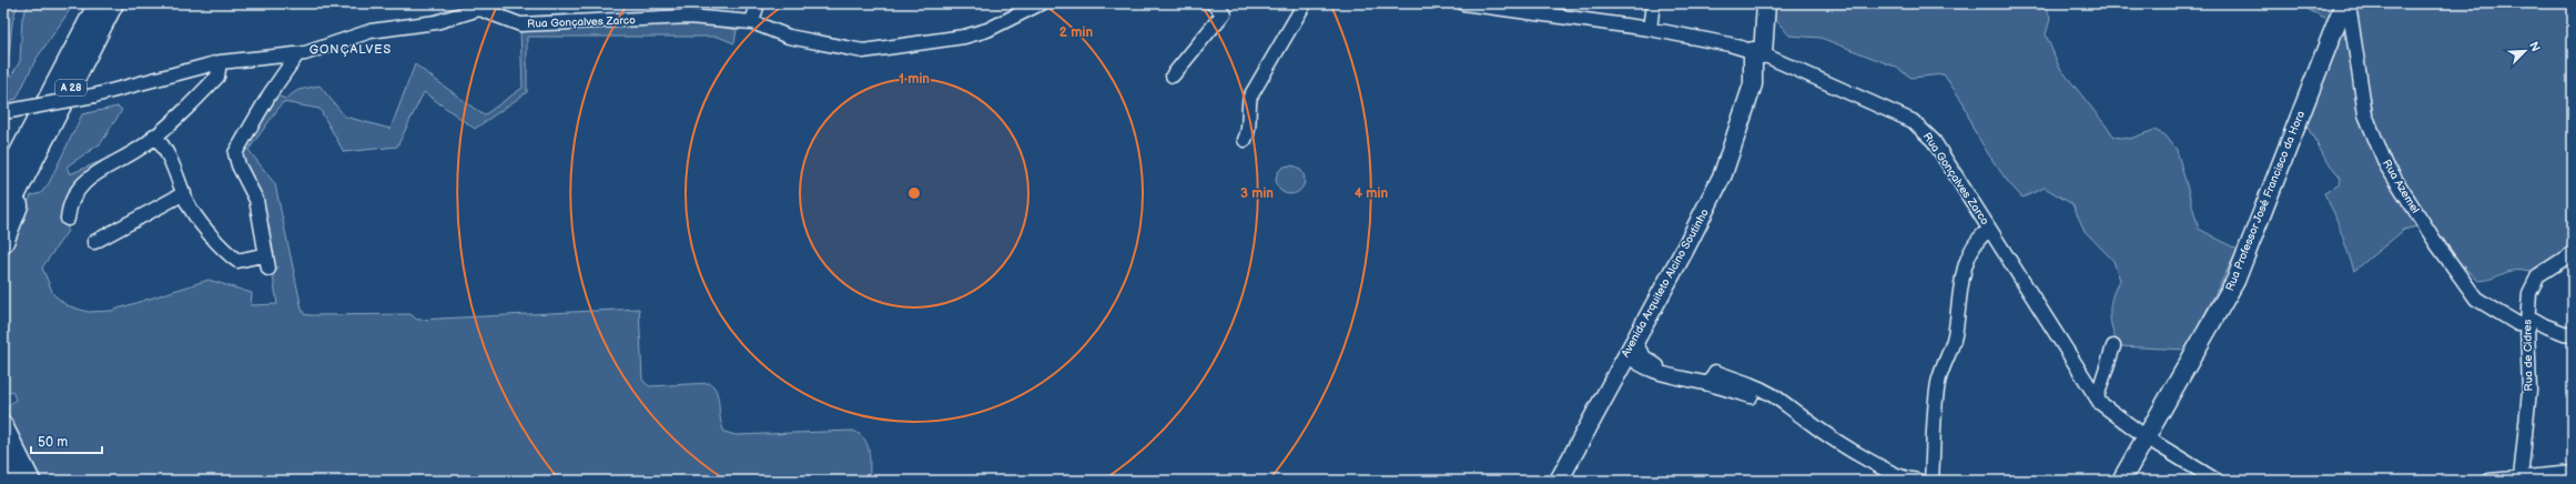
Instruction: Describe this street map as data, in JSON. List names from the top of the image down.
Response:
{
  "streets": {
    "highway": ["A 28"],
    "main road": ["Rua Professor José Francisco da Hora", "Avenida Arquiteto Alcino Soutinho"],
    "street": ["Rua Gonçalves Zarco", "Rua Azemel", "Rua de Cidres"]
  },
  "crossings": [
    ["Rua Gonçalves Zarco", "Rua Professor José Francisco da Hora"],
    ["Rua Gonçalves Zarco", "Avenida Arquiteto Alcino Soutinho"],
    ["Rua Azemel", "Rua de Cidres"]
  ],
  "districts": ["GONÇALVES"],
  "scale_bar": "50 m",
  "north": "top right",
  "rings": [
    "2 min",
    "1 min",
    "3 min",
    "4 min"
  ]
}
